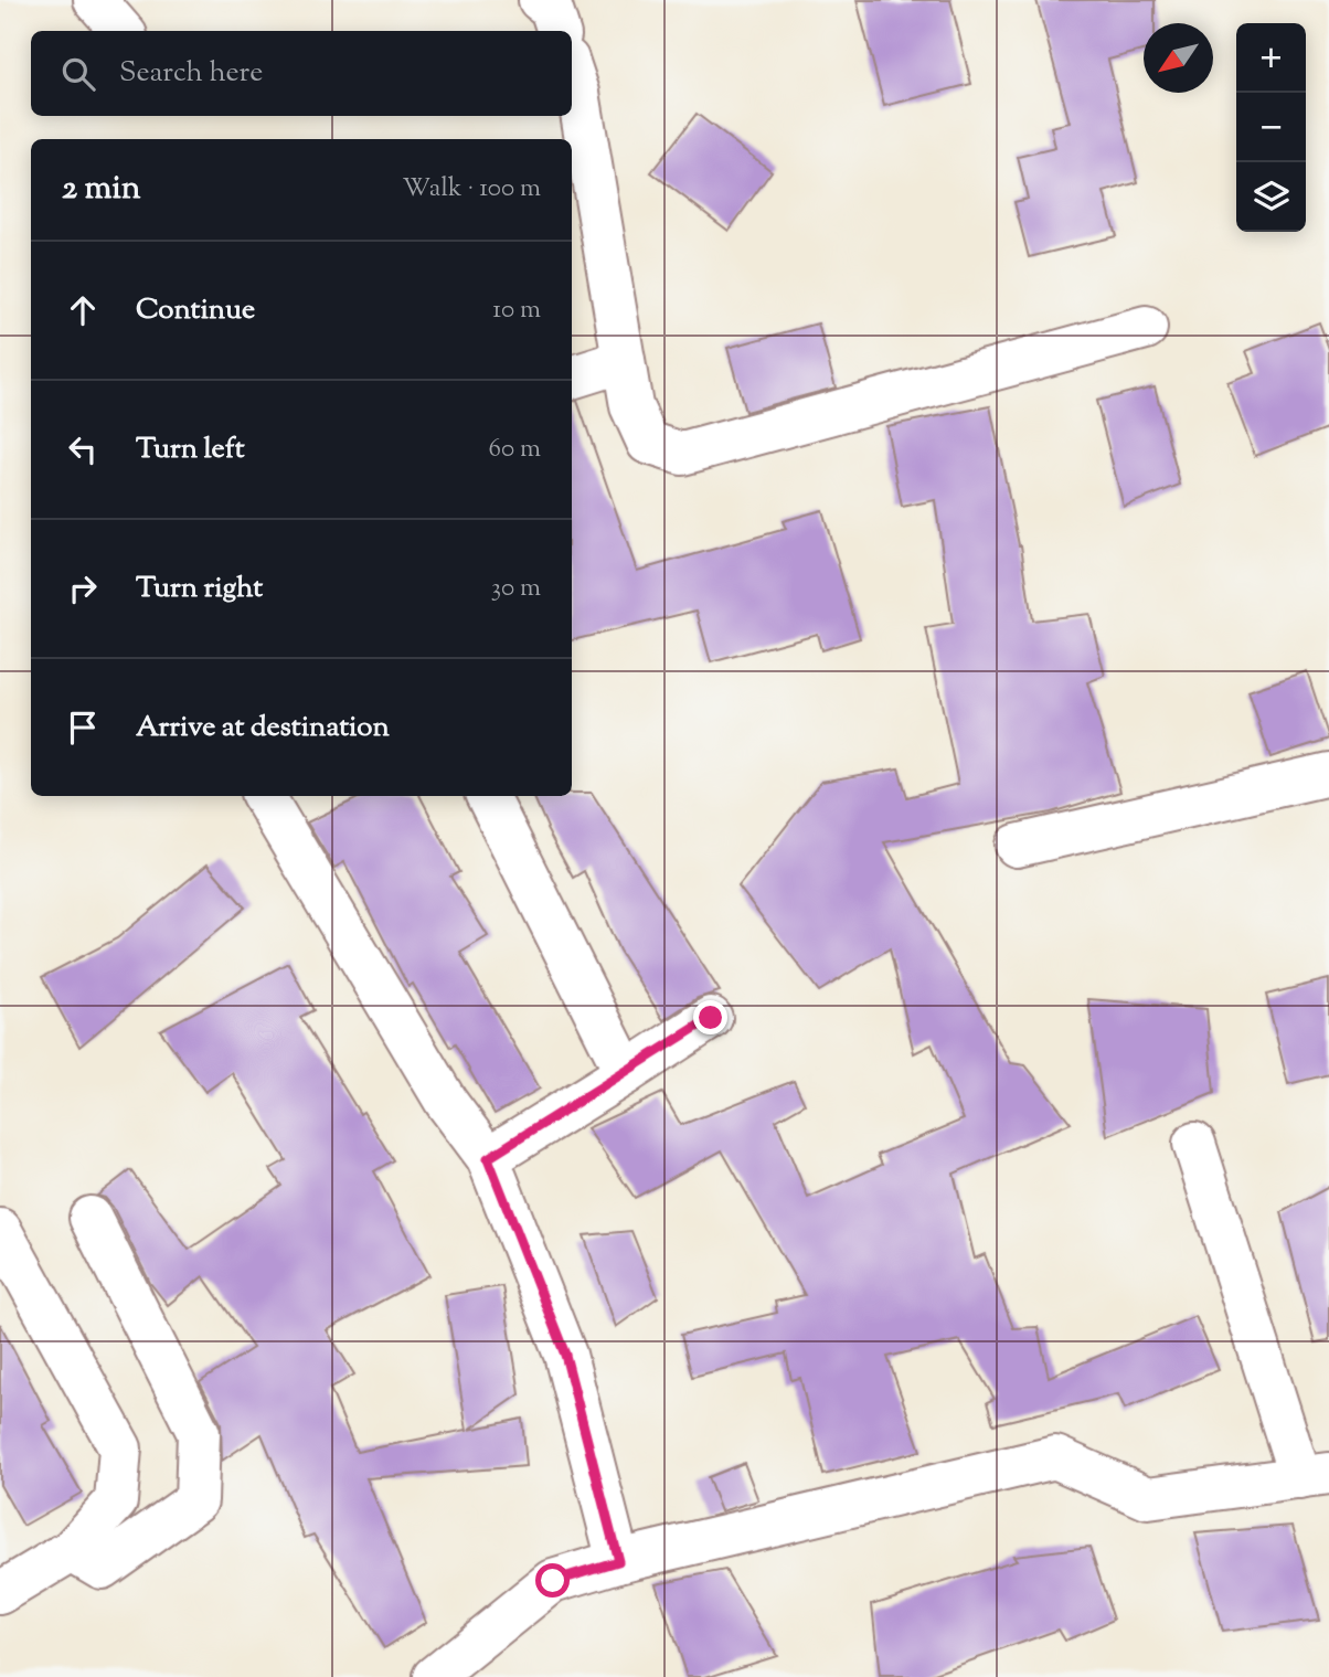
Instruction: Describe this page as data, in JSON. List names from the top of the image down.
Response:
{
  "north": "bottom left",
  "page": {
    "map_buttons": ["+", "−"],
    "search": "Search here",
    "heading": ["2 min", "Walk · 100 m"],
    "list": [
      ["Continue", "10 m"],
      ["Turn left", "60 m"],
      ["Turn right", "30 m"],
      "Arrive at destination"
    ]
  }
}
